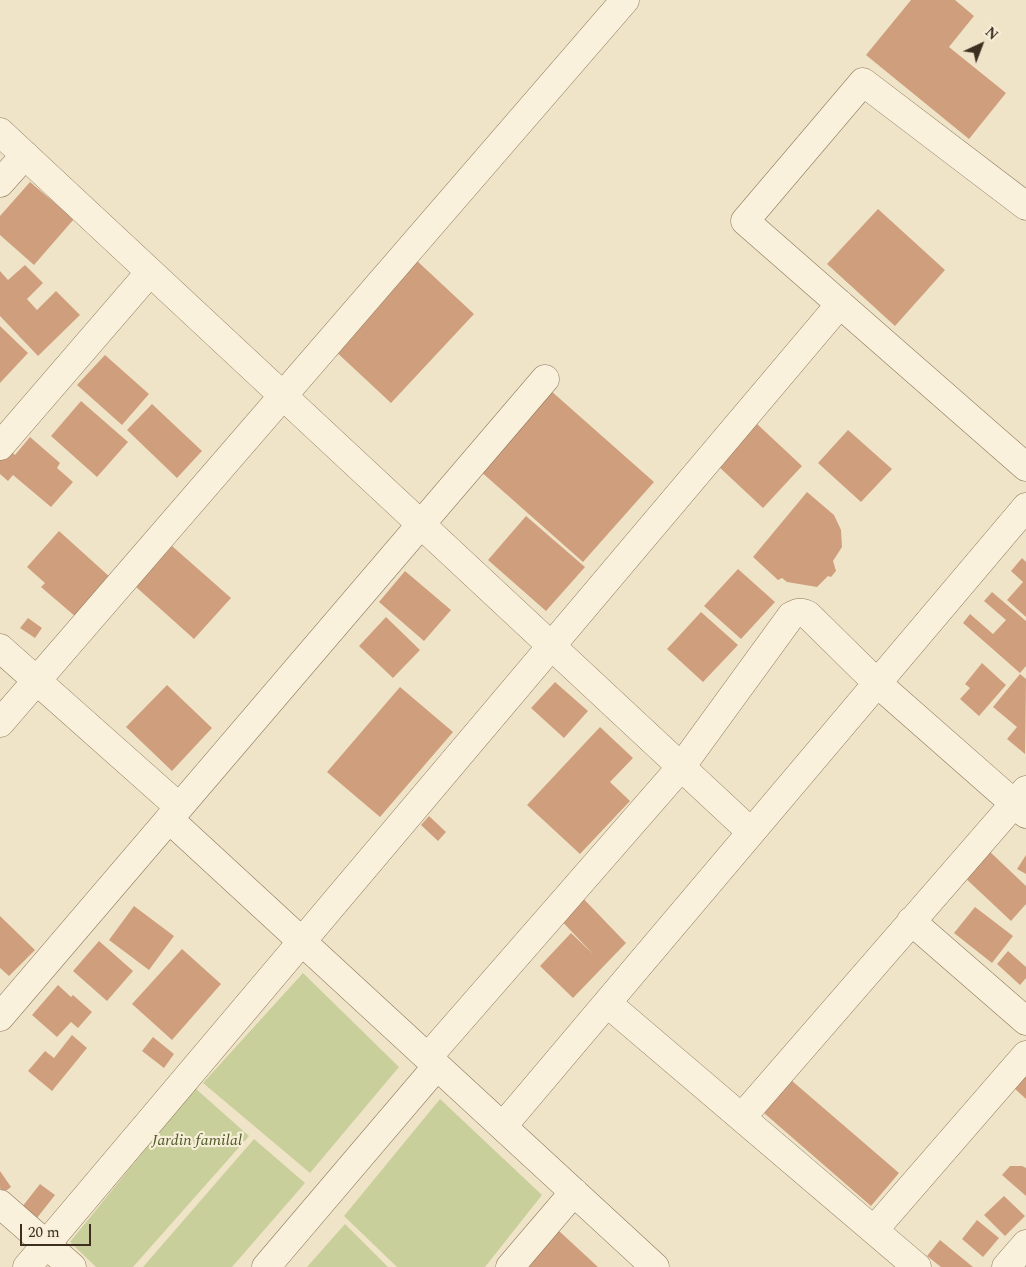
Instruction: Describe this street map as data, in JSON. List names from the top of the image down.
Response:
{
  "parks": ["Jardin familal"],
  "scale_bar": "20 m",
  "north": "top right"
}
